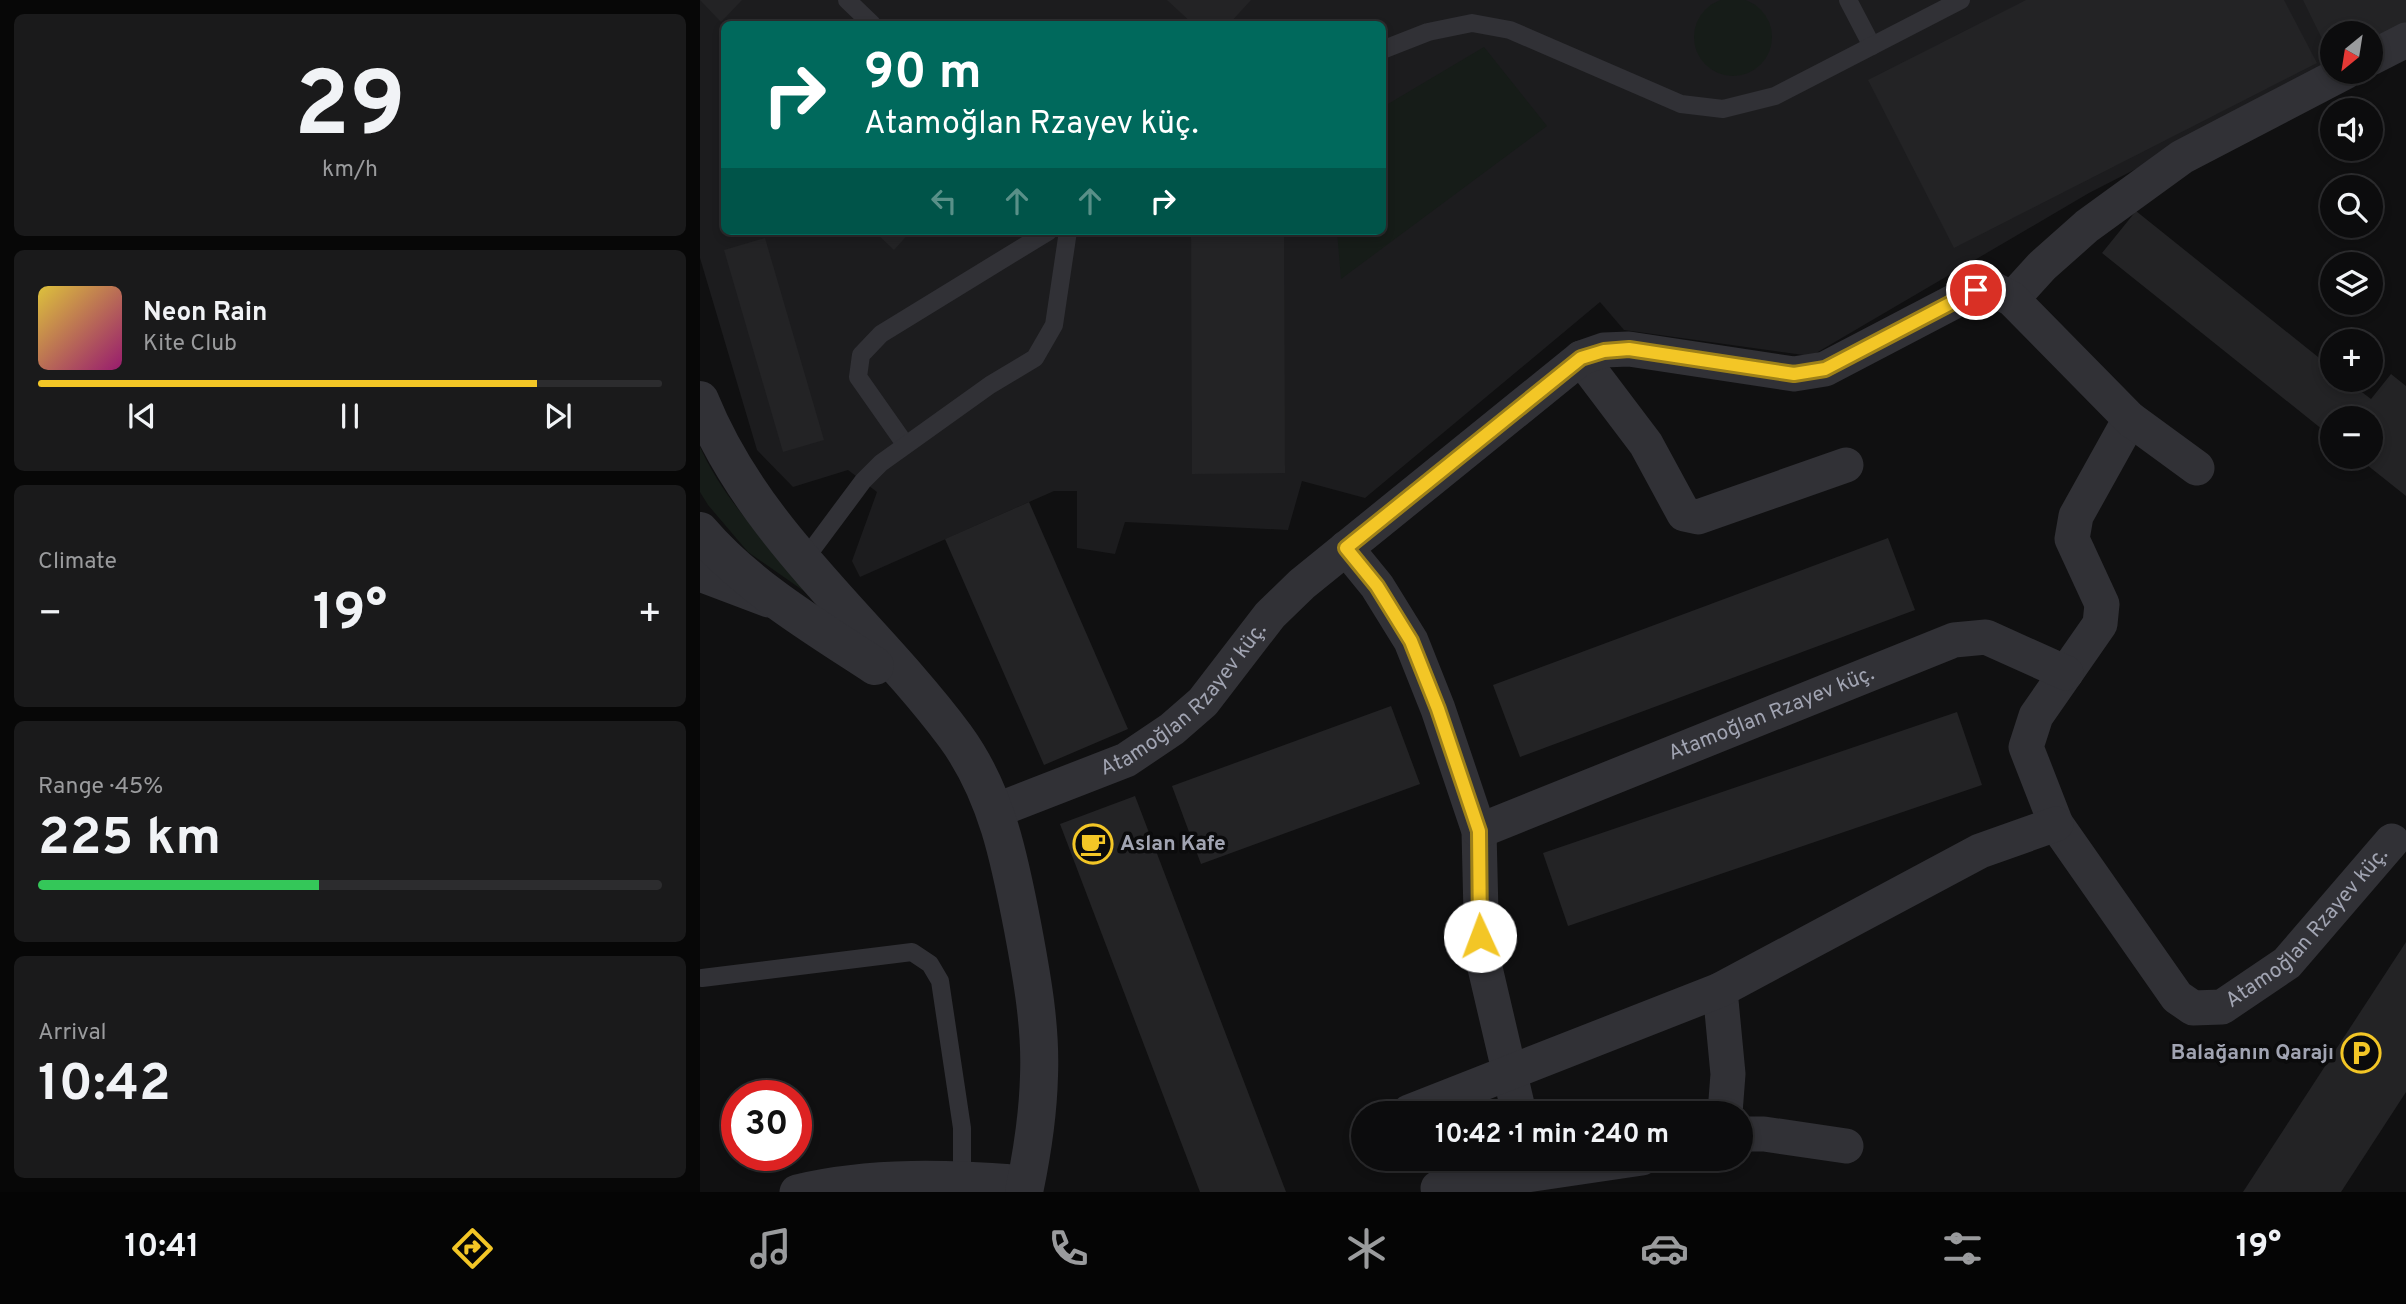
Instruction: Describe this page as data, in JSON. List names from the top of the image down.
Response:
{
  "streets": {
    "street": ["Atamoğlan Rzayev küç."]
  },
  "places": {
    "cafe": ["Aslan Kafe"],
    "parking": ["Balağanın Qarajı"]
  },
  "north": "bottom left",
  "page": {
    "tile": [
      ["29", "km/h"],
      "Climate",
      ["Range · 45%", "225 km"],
      ["Arrival", "10:42"]
    ],
    "map_buttons": ["+", "−"],
    "turn": ["90 m", "Atamoğlan Rzayev küç."],
    "song": ["Neon Rain", "Kite Club"],
    "heat": ["−", "19°", "+"],
    "limit": "30",
    "trip": "10:42 · 1 min · 240 m",
    "tabs": ["10:41", "19°"]
  }
}
